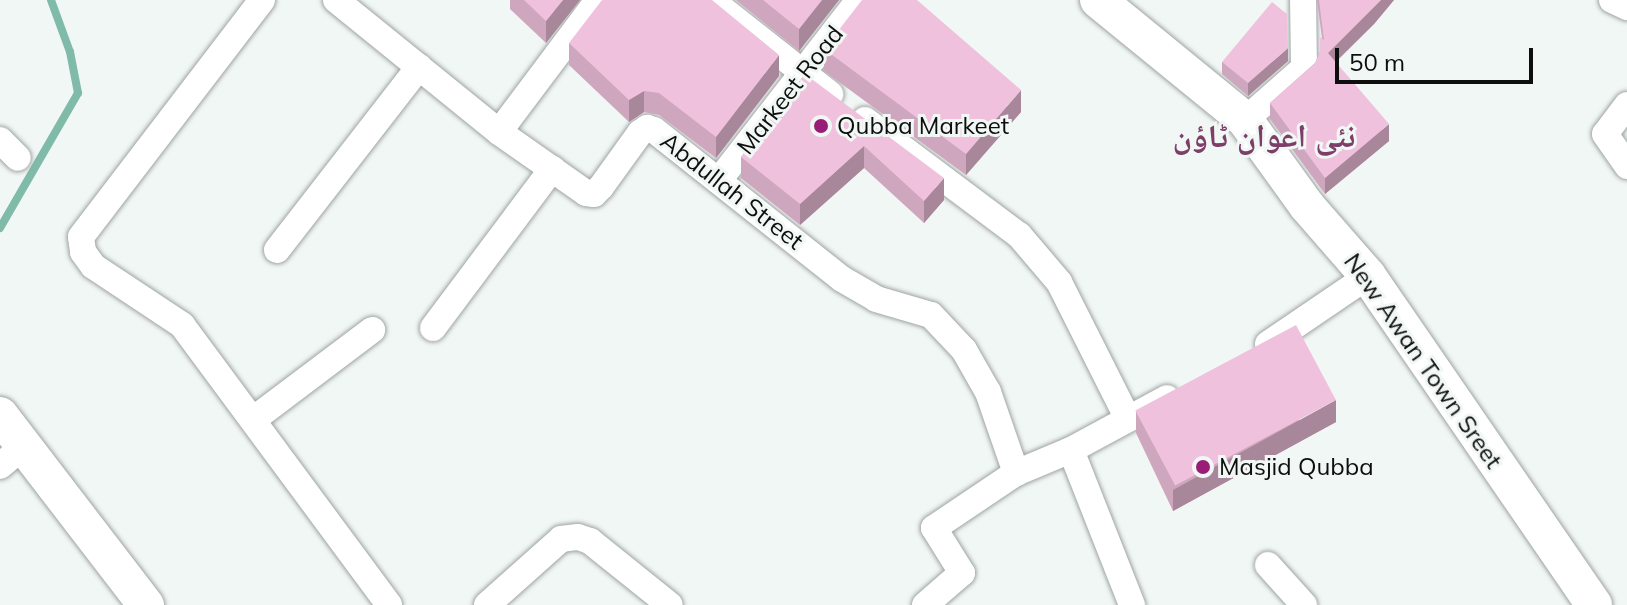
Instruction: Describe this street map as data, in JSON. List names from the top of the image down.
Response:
{
  "streets": {
    "street": ["Markeet Road", "Abdullah Street", "New Awan Town Sreet"]
  },
  "crossings": [
    ["Markeet Road", "Abdullah Street"]
  ],
  "districts": ["نئی اعوان ٹاؤن"],
  "places": ["Qubba Markeet", "Masjid Qubba"],
  "scale_bar": "50 m"
}
